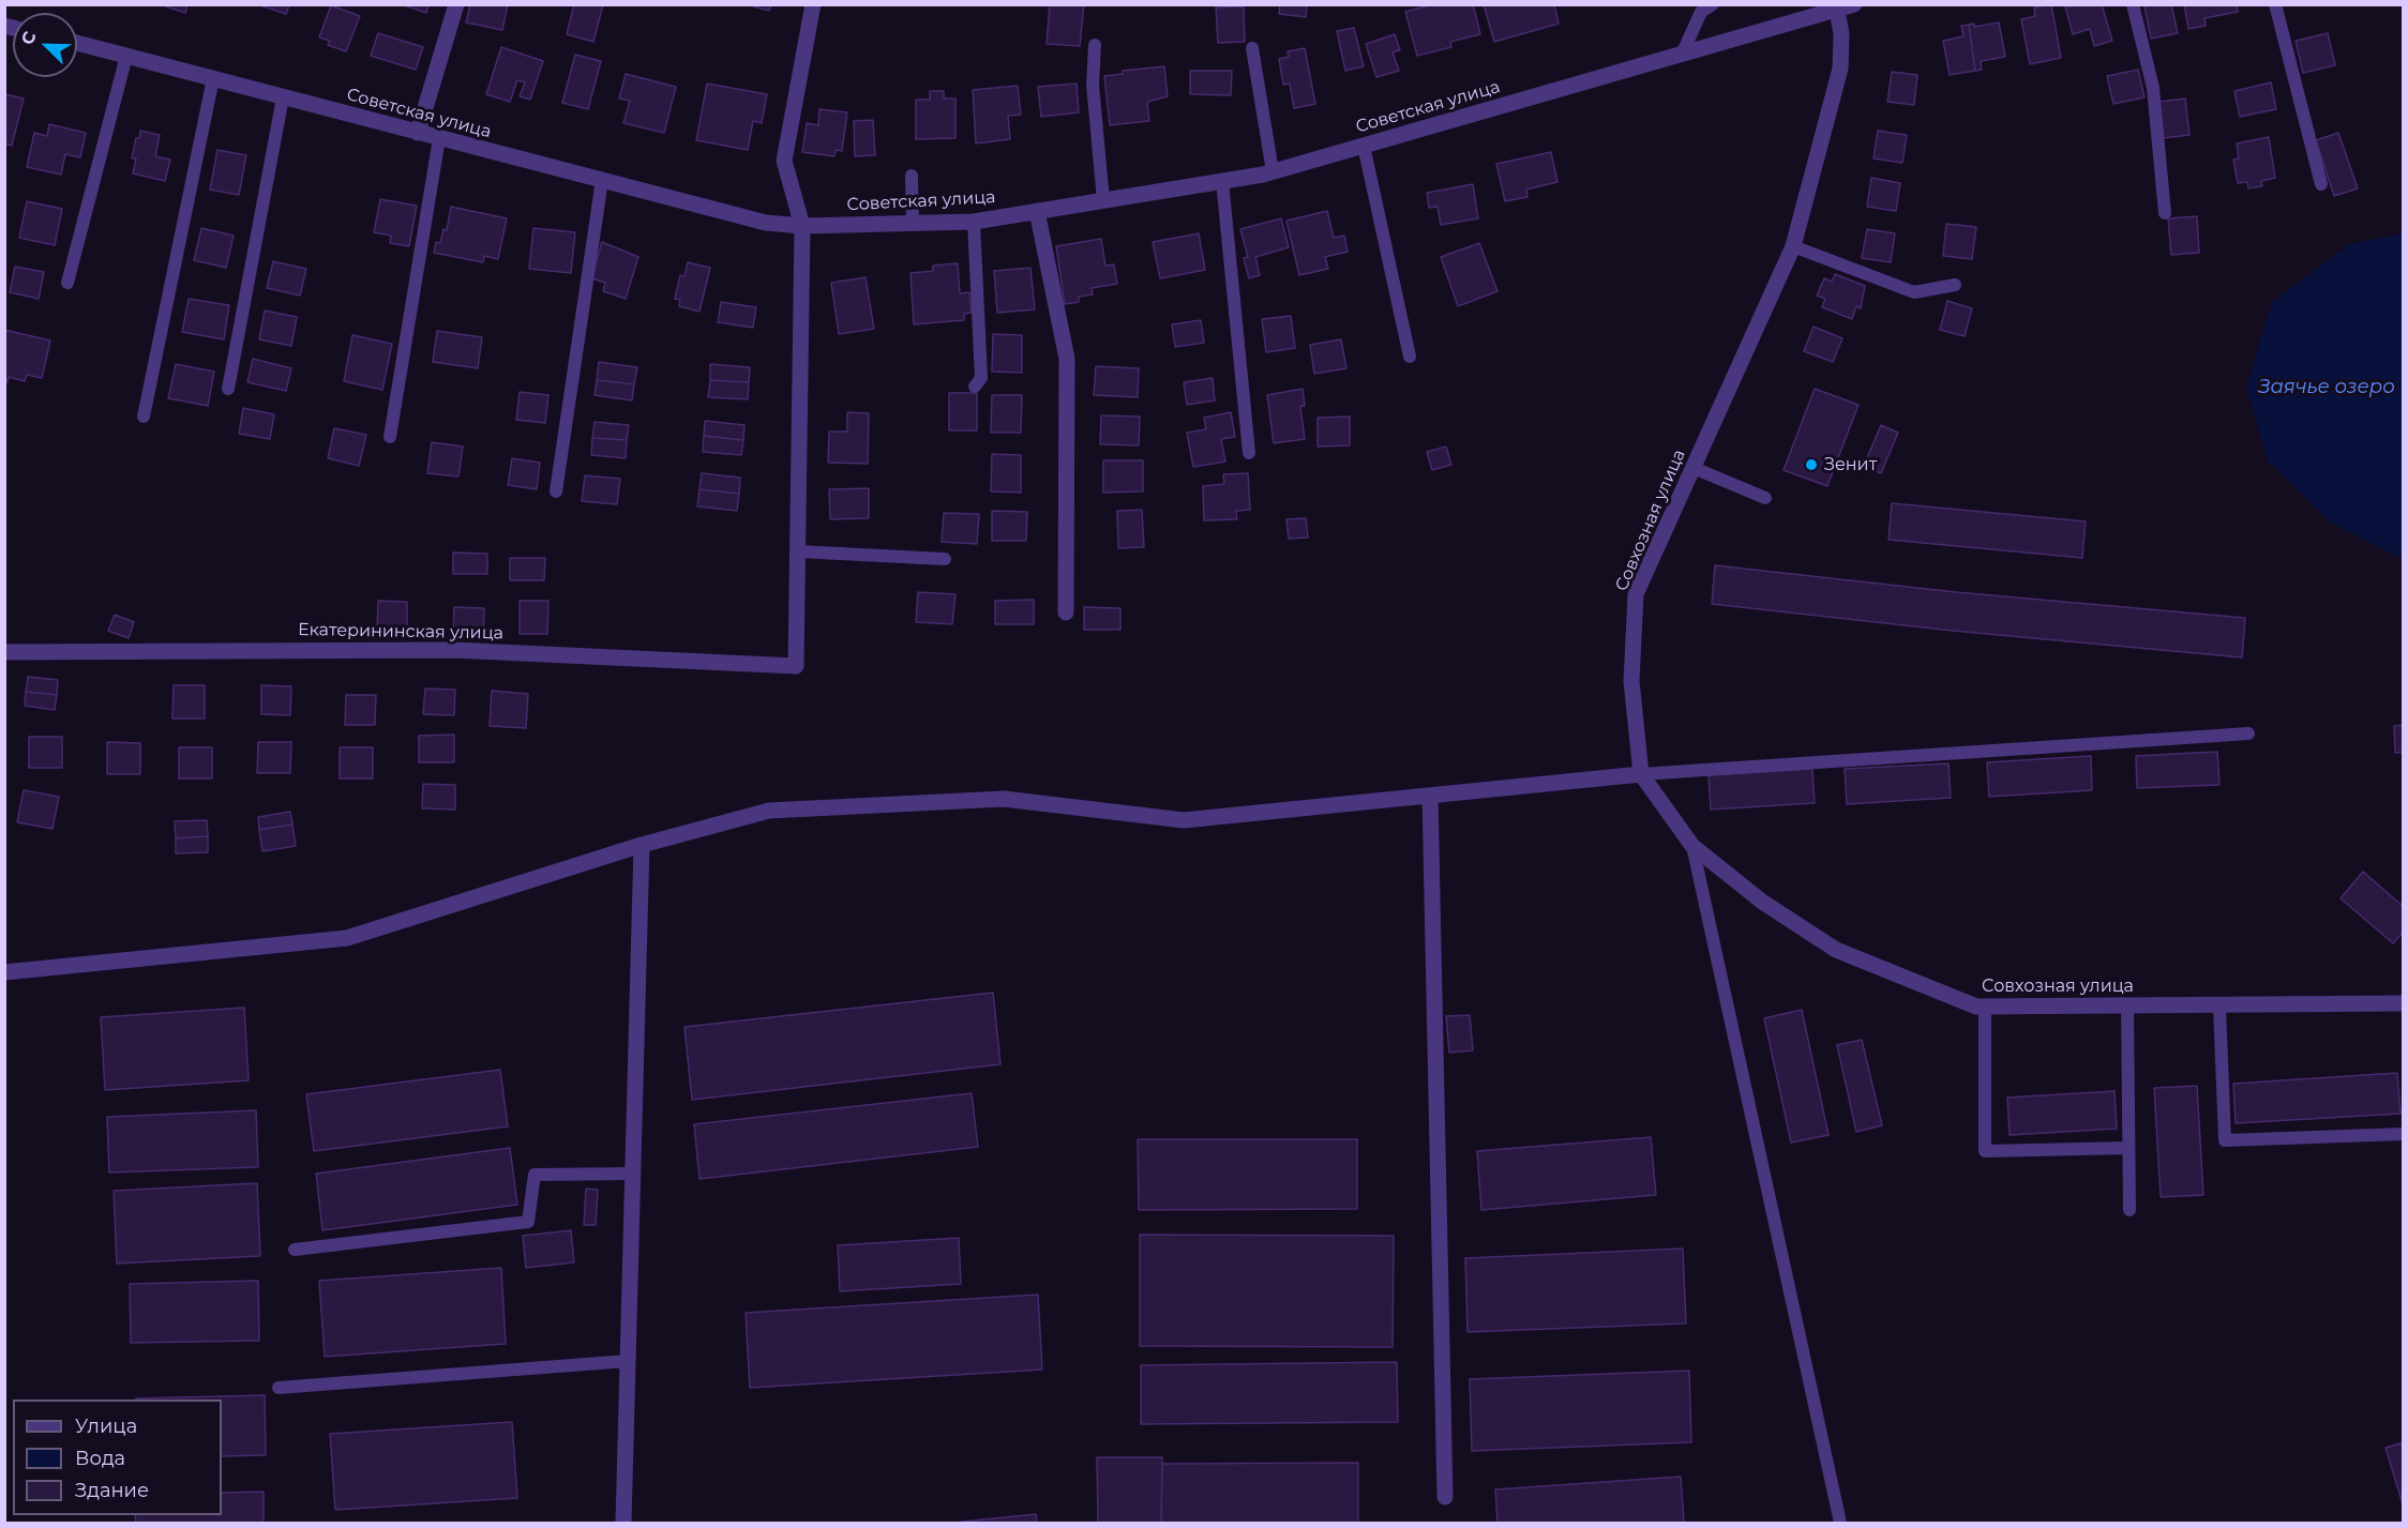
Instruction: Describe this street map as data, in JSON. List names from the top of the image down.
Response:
{
  "streets": {
    "street": ["Советская улица", "Совхозная улица", "Екатерининская улица"]
  },
  "crossings": [
    ["Советская улица", "Совхозная улица"]
  ],
  "water": ["Заячье озеро"],
  "places": ["Зенит"],
  "legend": ["Улица", "Вода", "Здание"],
  "north": "top left"
}
